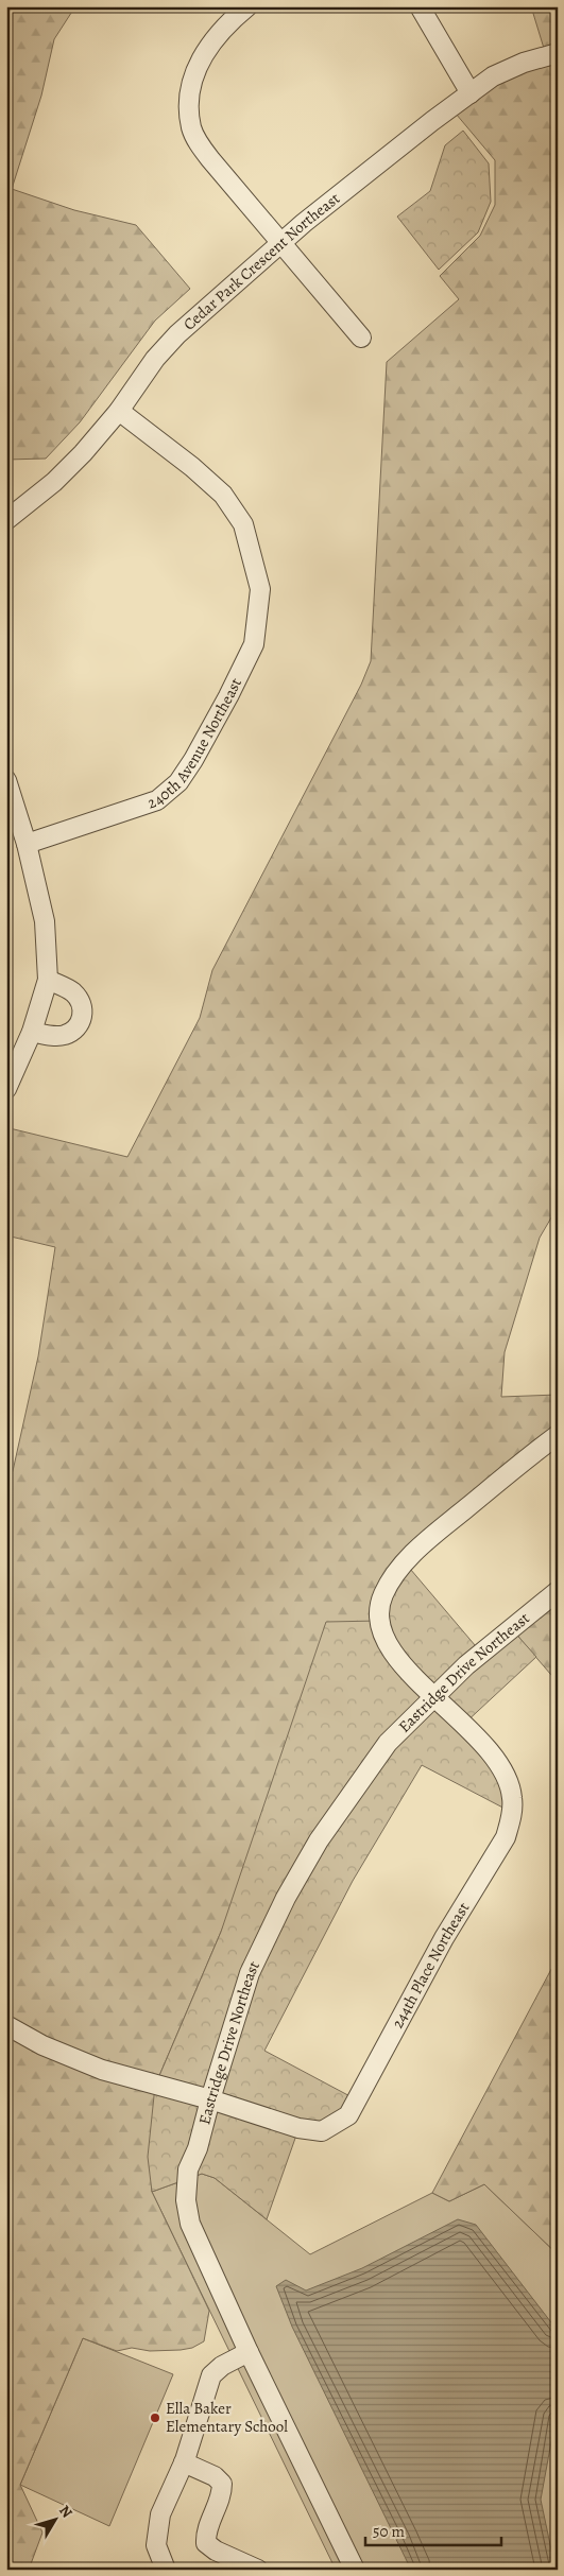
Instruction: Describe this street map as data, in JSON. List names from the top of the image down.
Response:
{
  "streets": {
    "street": [
      "Cedar Park Crescent Northeast",
      "240th Avenue Northeast",
      "Eastridge Drive Northeast",
      "244th Place Northeast"
    ]
  },
  "crossings": [
    ["Cedar Park Crescent Northeast", "240th Avenue Northeast"],
    ["Eastridge Drive Northeast", "244th Place Northeast"]
  ],
  "places": ["Ella Baker Elementary School"],
  "scale_bar": "50 m",
  "north": "top right"
}
